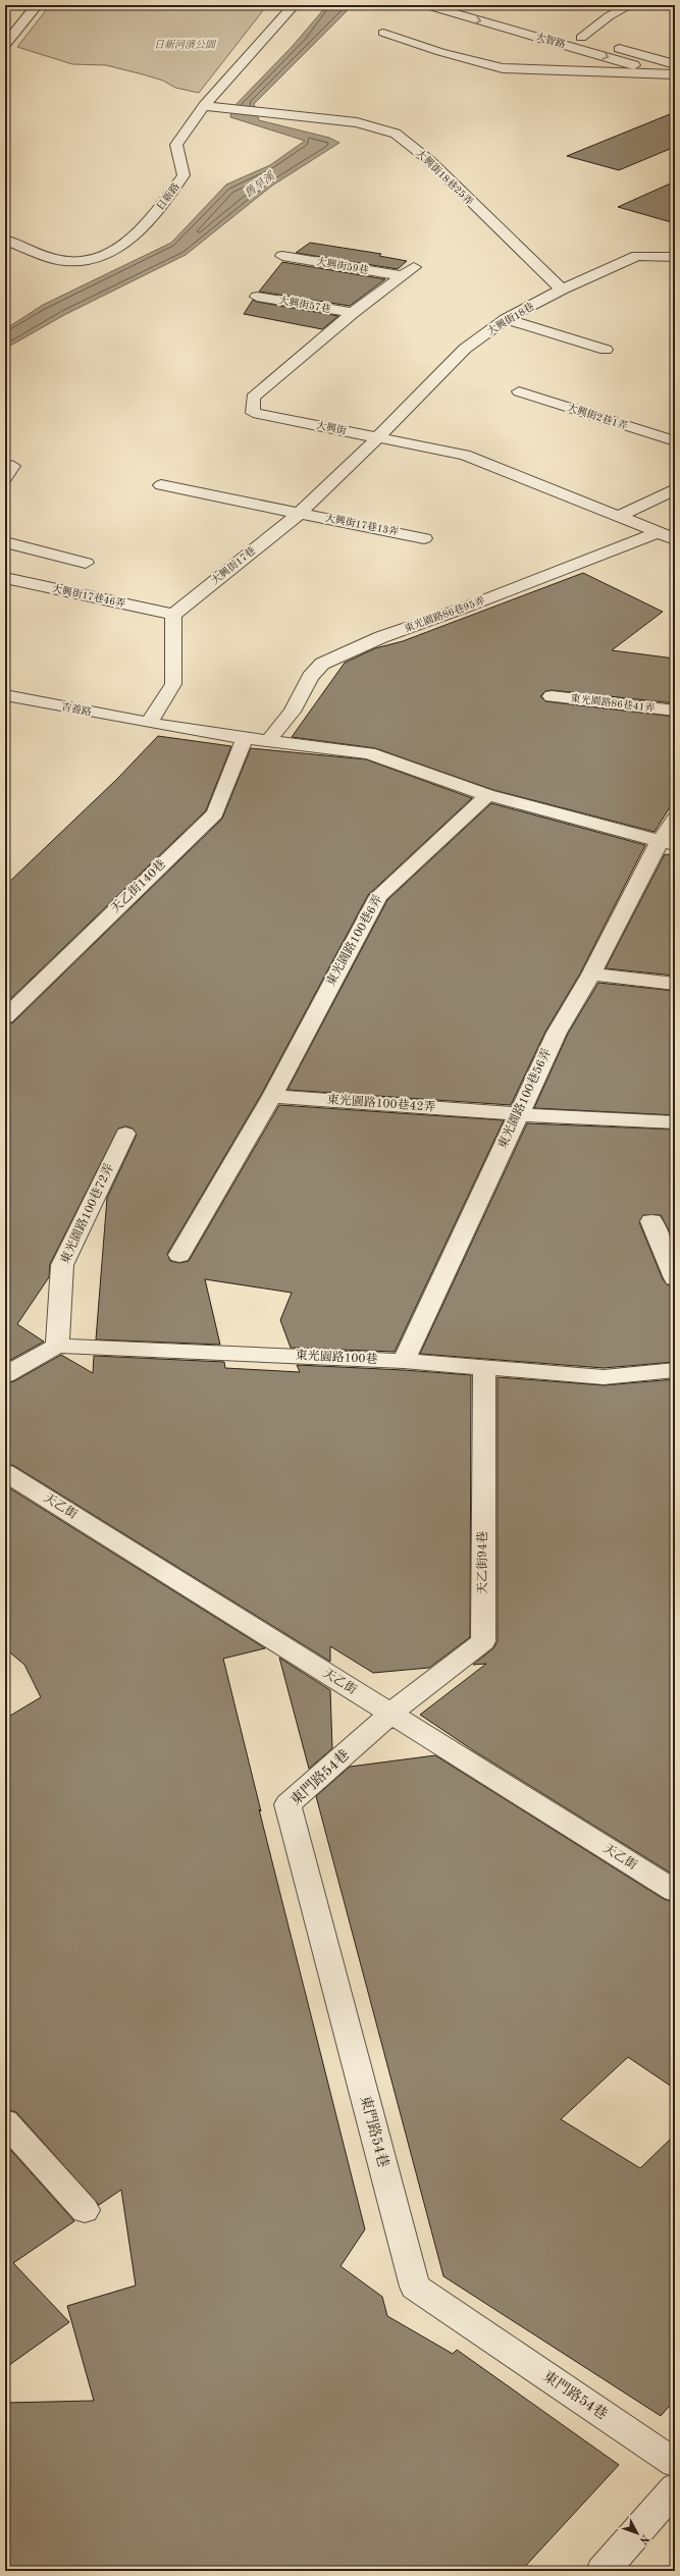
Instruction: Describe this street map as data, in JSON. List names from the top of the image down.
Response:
{
  "streets": {
    "street": [
      "大智路",
      "大興街18巷25弄",
      "日新路",
      "大興街59巷",
      "大興街57巷",
      "大興街18巷",
      "大興街2巷1弄",
      "大興街",
      "大興街17巷13弄",
      "大興街17巷",
      "大興街17巷46弄",
      "東光園路86巷95弄",
      "東光園路86巷41弄",
      "吉善路",
      "天乙街140巷",
      "東光園路100巷6弄",
      "東光園路100巷56弄",
      "東光園路100巷42弄",
      "東光園路100巷72弄",
      "東光園路100巷",
      "天乙街",
      "天乙街94巷",
      "東門路54巷"
    ]
  },
  "crossings": [
    ["大興街18巷25弄", "日新路"],
    ["大興街18巷25弄", "大興街18巷"],
    ["大興街59巷", "大興街"],
    ["大興街57巷", "大興街"],
    ["大興街18巷", "大興街"],
    ["大興街18巷", "大興街17巷"],
    ["大興街", "大興街17巷"],
    ["大興街", "東光園路86巷95弄"],
    ["大興街17巷13弄", "大興街17巷"],
    ["大興街17巷", "大興街17巷46弄"],
    ["東光園路100巷6弄", "東光園路100巷42弄"],
    ["東光園路100巷56弄", "東光園路100巷42弄"],
    ["東光園路100巷56弄", "東光園路100巷"],
    ["東光園路100巷72弄", "東光園路100巷"],
    ["東光園路100巷", "天乙街94巷"],
    ["天乙街", "天乙街94巷"],
    ["天乙街", "東門路54巷"],
    ["天乙街94巷", "東門路54巷"]
  ],
  "water": ["舊旱溪"],
  "parks": ["日新河濱公園"],
  "north": "bottom right"
}
